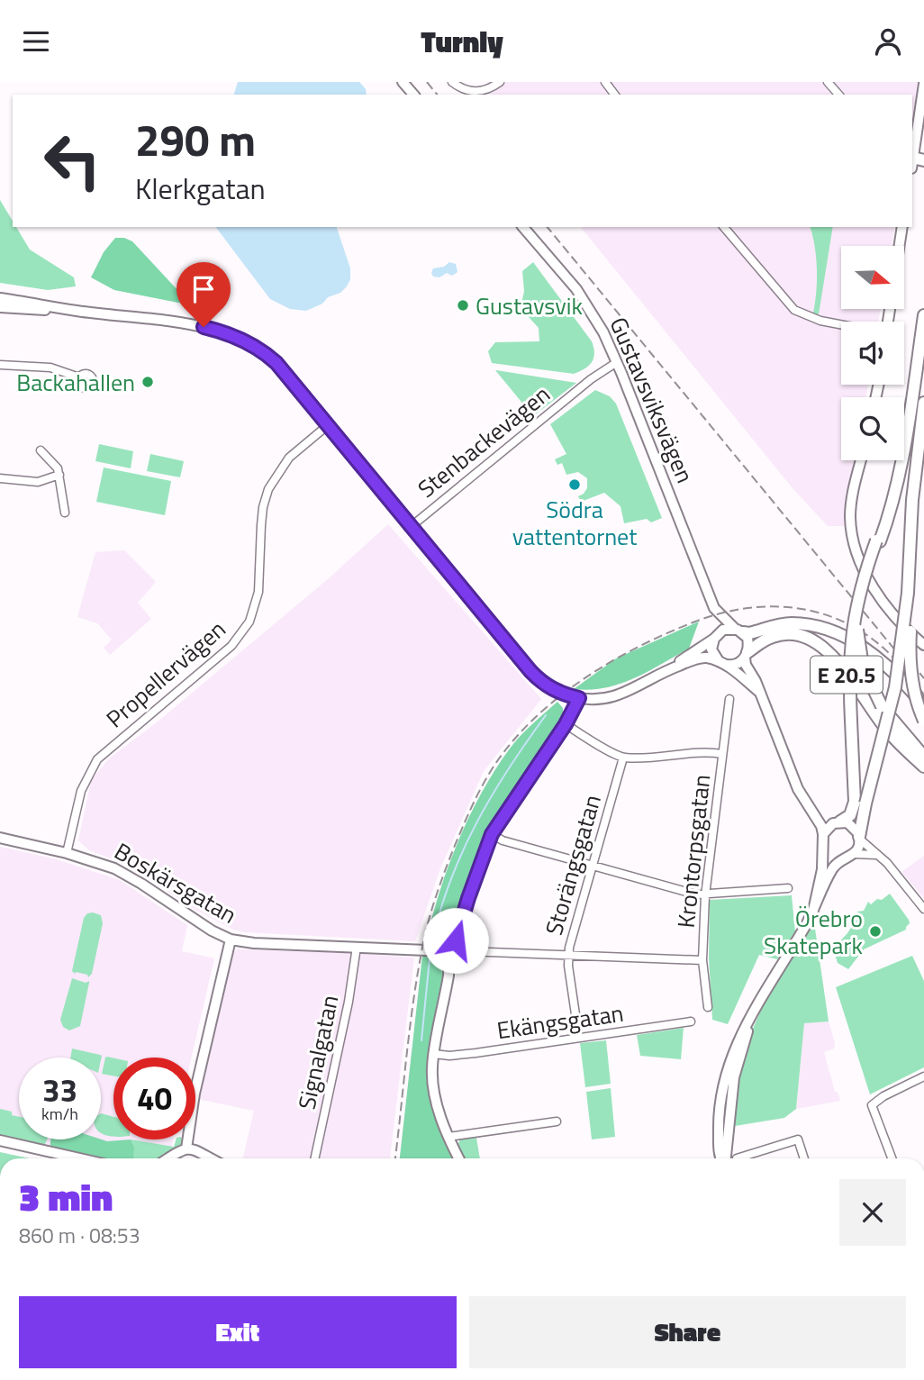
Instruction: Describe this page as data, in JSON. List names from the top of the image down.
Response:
{
  "streets": {
    "main road": ["E 20.5"],
    "street": [
      "Gustavsviksvägen",
      "Stenbackevägen",
      "Propellervägen",
      "Krontorpsgatan",
      "Storängsgatan",
      "Boskärsgatan",
      "Ekängsgatan",
      "Signalgatan"
    ]
  },
  "crossings": [
    ["Gustavsviksvägen", "Stenbackevägen"],
    ["Gustavsviksvägen", "E 20.5"],
    ["Stenbackevägen", "Propellervägen"],
    ["Propellervägen", "Boskärsgatan"],
    ["Boskärsgatan", "Signalgatan"]
  ],
  "places": [
    "Gustavsvik",
    "Backahallen",
    "Södra vattentornet",
    "Örebro Skatepark"
  ],
  "north": "right",
  "page": {
    "header": "Turnly",
    "turn": ["290 m", "Klerkgatan"],
    "speed": "33 km/h",
    "limit": "40",
    "heading": ["3 min", "860 m · 08:53"],
    "buttons": ["Exit", "Share"]
  }
}
